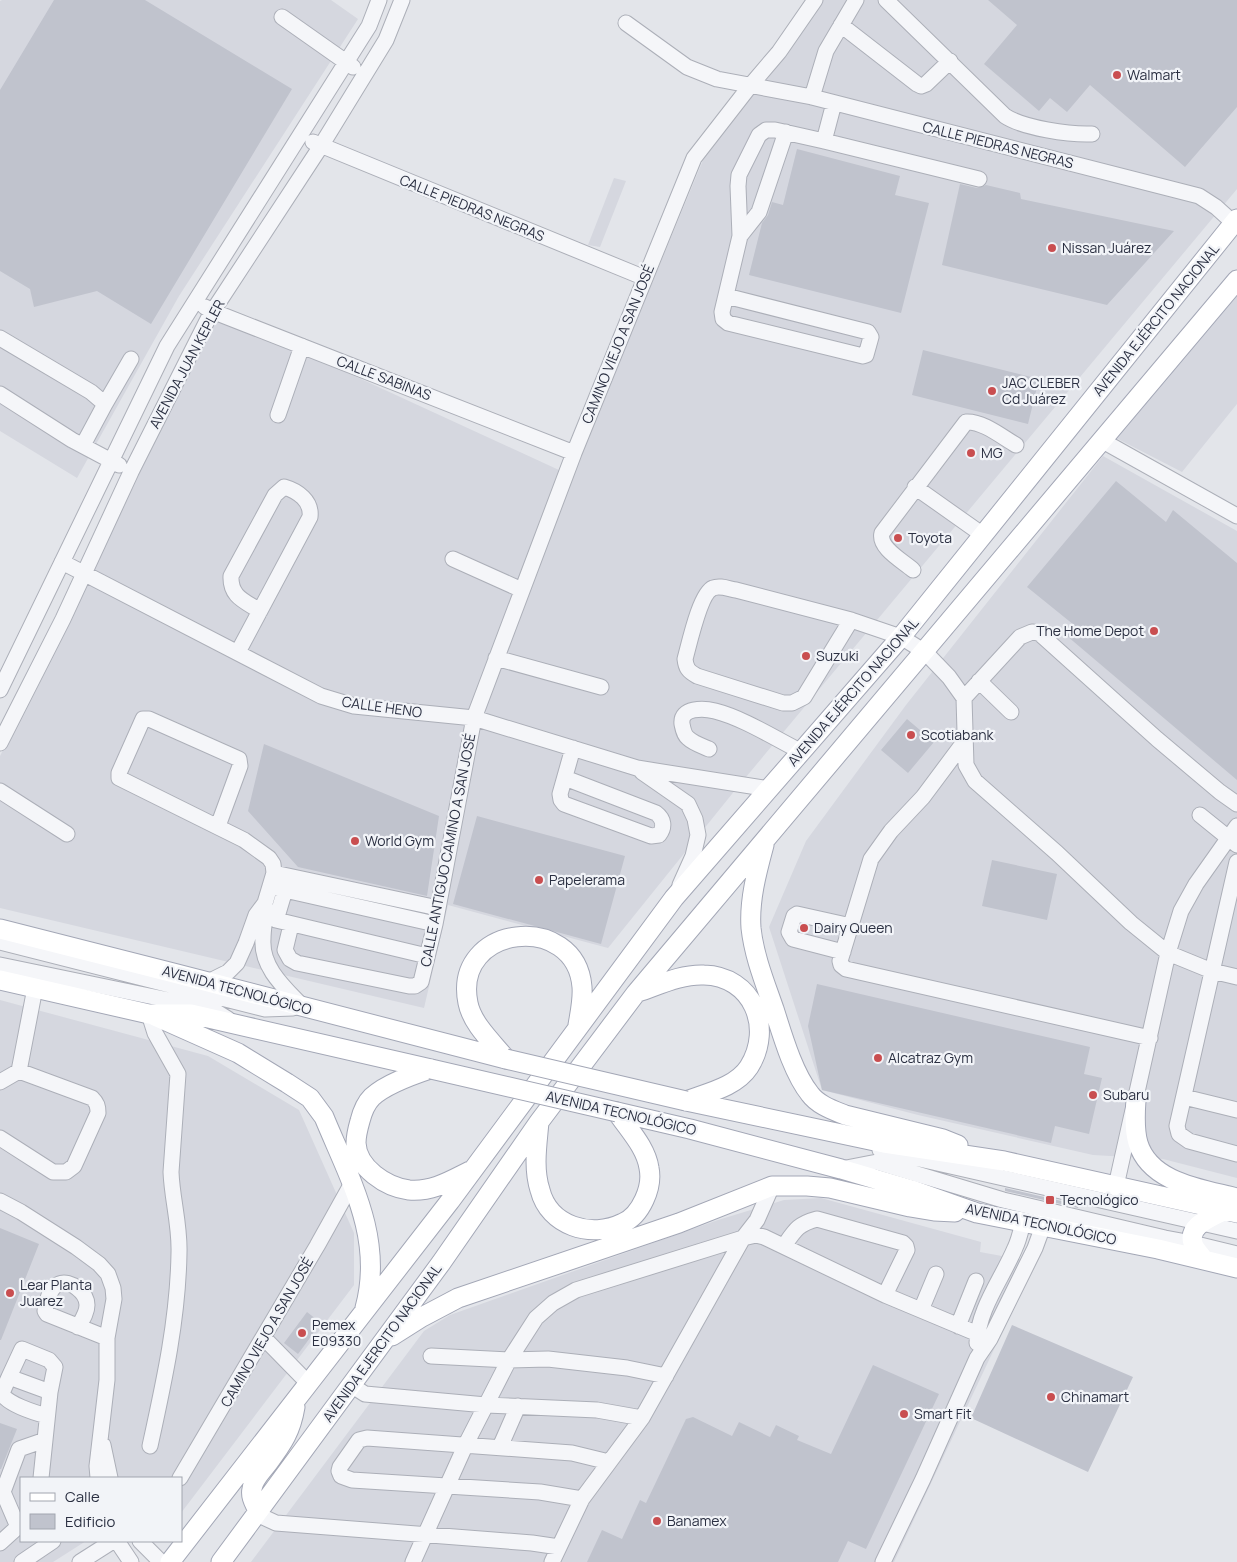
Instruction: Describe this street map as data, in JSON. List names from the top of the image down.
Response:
{
  "streets": {
    "main road": ["AVENIDA EJÉRCITO NACIONAL", "AVENIDA TECNOLÓGICO", "AVENIDA EJERCITO NACIONAL"],
    "street": [
      "CALLE PIEDRAS NEGRAS",
      "CAMINO VIEJO A SAN JOSÉ",
      "AVENIDA JUAN KEPLER",
      "CALLE SABINAS",
      "CALLE HENO",
      "CALLE ANTIGUO CAMINO A SAN JOSÉ"
    ]
  },
  "crossings": [
    ["CALLE PIEDRAS NEGRAS", "AVENIDA EJÉRCITO NACIONAL"],
    ["CALLE PIEDRAS NEGRAS", "CAMINO VIEJO A SAN JOSÉ"],
    ["CALLE PIEDRAS NEGRAS", "AVENIDA JUAN KEPLER"],
    ["AVENIDA EJÉRCITO NACIONAL", "CALLE HENO"],
    ["AVENIDA EJÉRCITO NACIONAL", "AVENIDA EJERCITO NACIONAL"],
    ["CAMINO VIEJO A SAN JOSÉ", "CALLE SABINAS"],
    ["CAMINO VIEJO A SAN JOSÉ", "CALLE HENO"],
    ["CAMINO VIEJO A SAN JOSÉ", "CALLE ANTIGUO CAMINO A SAN JOSÉ"],
    ["AVENIDA JUAN KEPLER", "CALLE SABINAS"],
    ["AVENIDA JUAN KEPLER", "CALLE HENO"],
    ["CALLE HENO", "CALLE ANTIGUO CAMINO A SAN JOSÉ"]
  ],
  "places": {
    "other": [
      "Walmart",
      "Nissan Juárez",
      "JAC CLEBER Cd Juárez",
      "MG",
      "Toyota",
      "The Home Depot",
      "Suzuki",
      "Scotiabank",
      "World Gym",
      "Papelerama",
      "Dairy Queen",
      "Alcatraz Gym",
      "Subaru",
      "Lear Planta Juarez",
      "Pemex E09330",
      "Chinamart",
      "Smart Fit",
      "Banamex"
    ],
    "transit": ["Tecnológico"]
  },
  "legend": ["Calle", "Edificio"]
}
